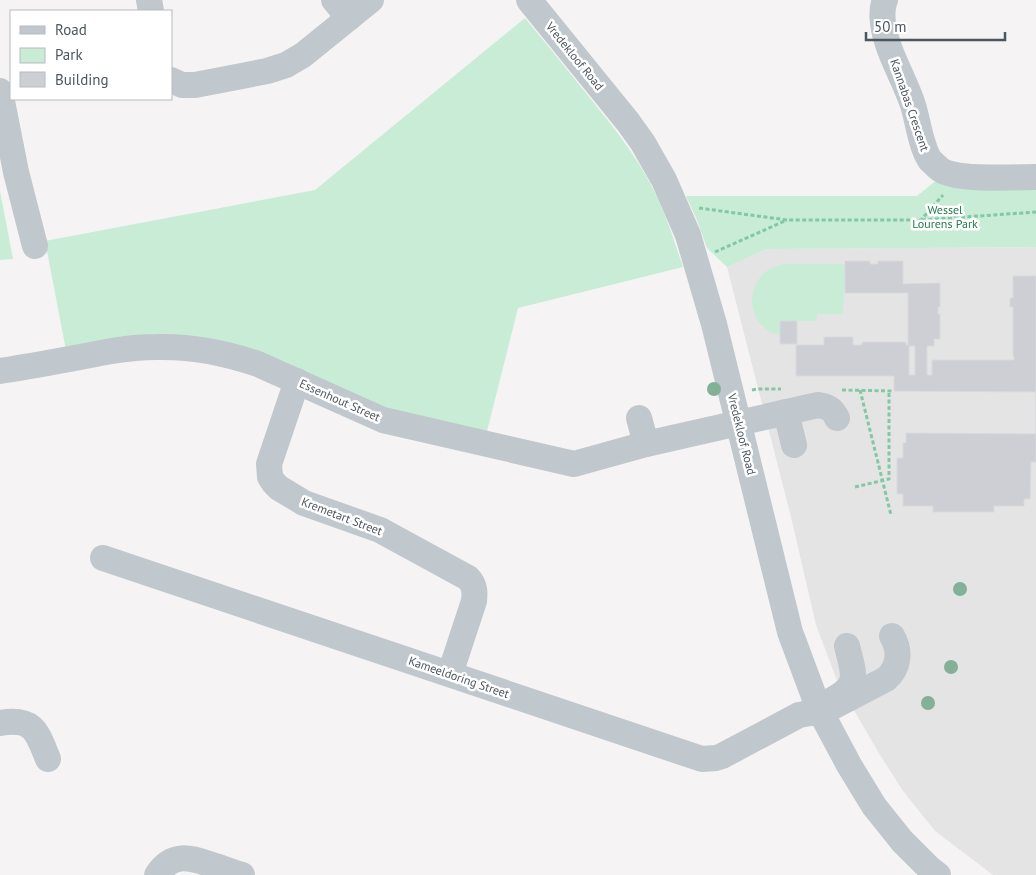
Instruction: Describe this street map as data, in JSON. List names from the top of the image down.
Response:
{
  "streets": {
    "street": [
      "Vredekloof Road",
      "Kannabas Crescent",
      "Essenhout Street",
      "Kremetart Street",
      "Kameeldoring Street"
    ]
  },
  "crossings": [
    ["Vredekloof Road", "Essenhout Street"],
    ["Vredekloof Road", "Kameeldoring Street"],
    ["Essenhout Street", "Kremetart Street"],
    ["Kremetart Street", "Kameeldoring Street"]
  ],
  "parks": ["Wessel Lourens Park"],
  "legend": ["Road", "Park", "Building"],
  "scale_bar": "50 m"
}
